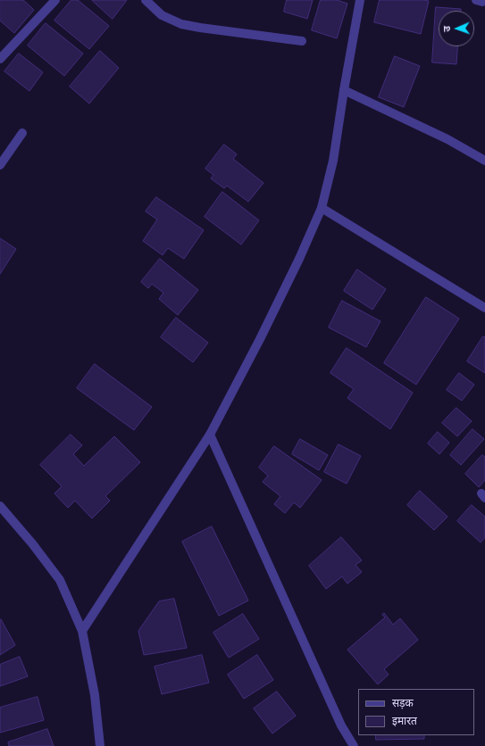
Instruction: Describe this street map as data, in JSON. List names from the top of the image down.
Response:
{
  "legend": ["सड़क", "इमारत"],
  "north": "left"
}
